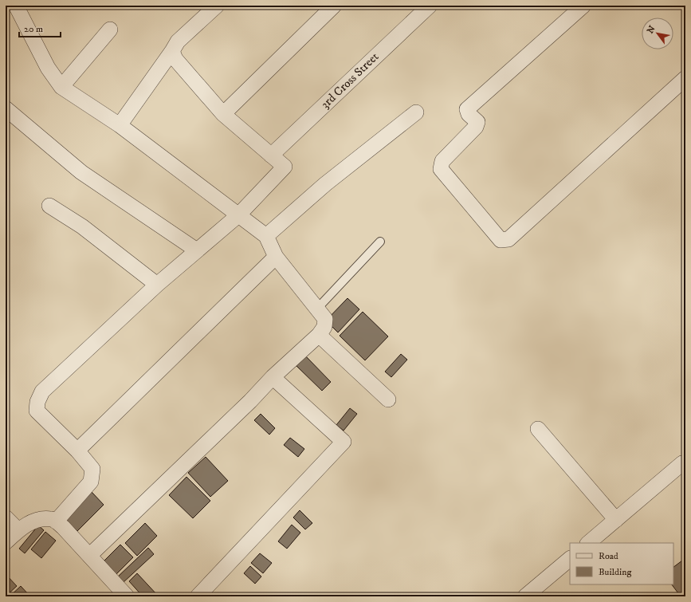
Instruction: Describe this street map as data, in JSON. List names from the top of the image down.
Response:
{
  "streets": {
    "street": ["3rd Cross Street"]
  },
  "legend": ["Road", "Building"],
  "scale_bar": "20 m",
  "north": "top left"
}
